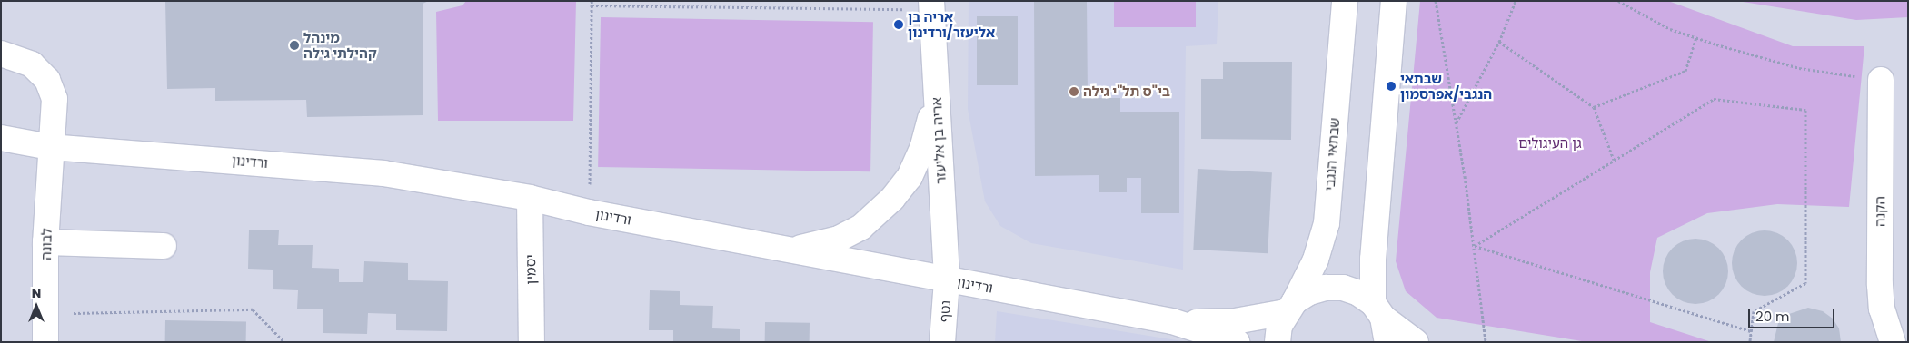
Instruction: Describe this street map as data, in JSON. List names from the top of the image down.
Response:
{
  "streets": {
    "street": [
      "אריה בן אליעזר",
      "שבתאי הנגבי",
      "ורדינון",
      "הקנה",
      "לבונה",
      "יסמין",
      "נטף"
    ]
  },
  "crossings": [
    ["אריה בן אליעזר", "ורדינון"],
    ["אריה בן אליעזר", "נטף"],
    ["שבתאי הנגבי", "ורדינון"],
    ["ורדינון", "לבונה"],
    ["ורדינון", "יסמין"],
    ["ורדינון", "נטף"]
  ],
  "parks": ["גן העיגולים"],
  "places": [
    "אריה בן אליעזר/ורדינון",
    "מינהל קהילתי גילה",
    "שבתאי הנגבי/אפרסמון",
    "בי\"ס תל\"י גילה"
  ],
  "scale_bar": "20 m",
  "north": "top"
}
